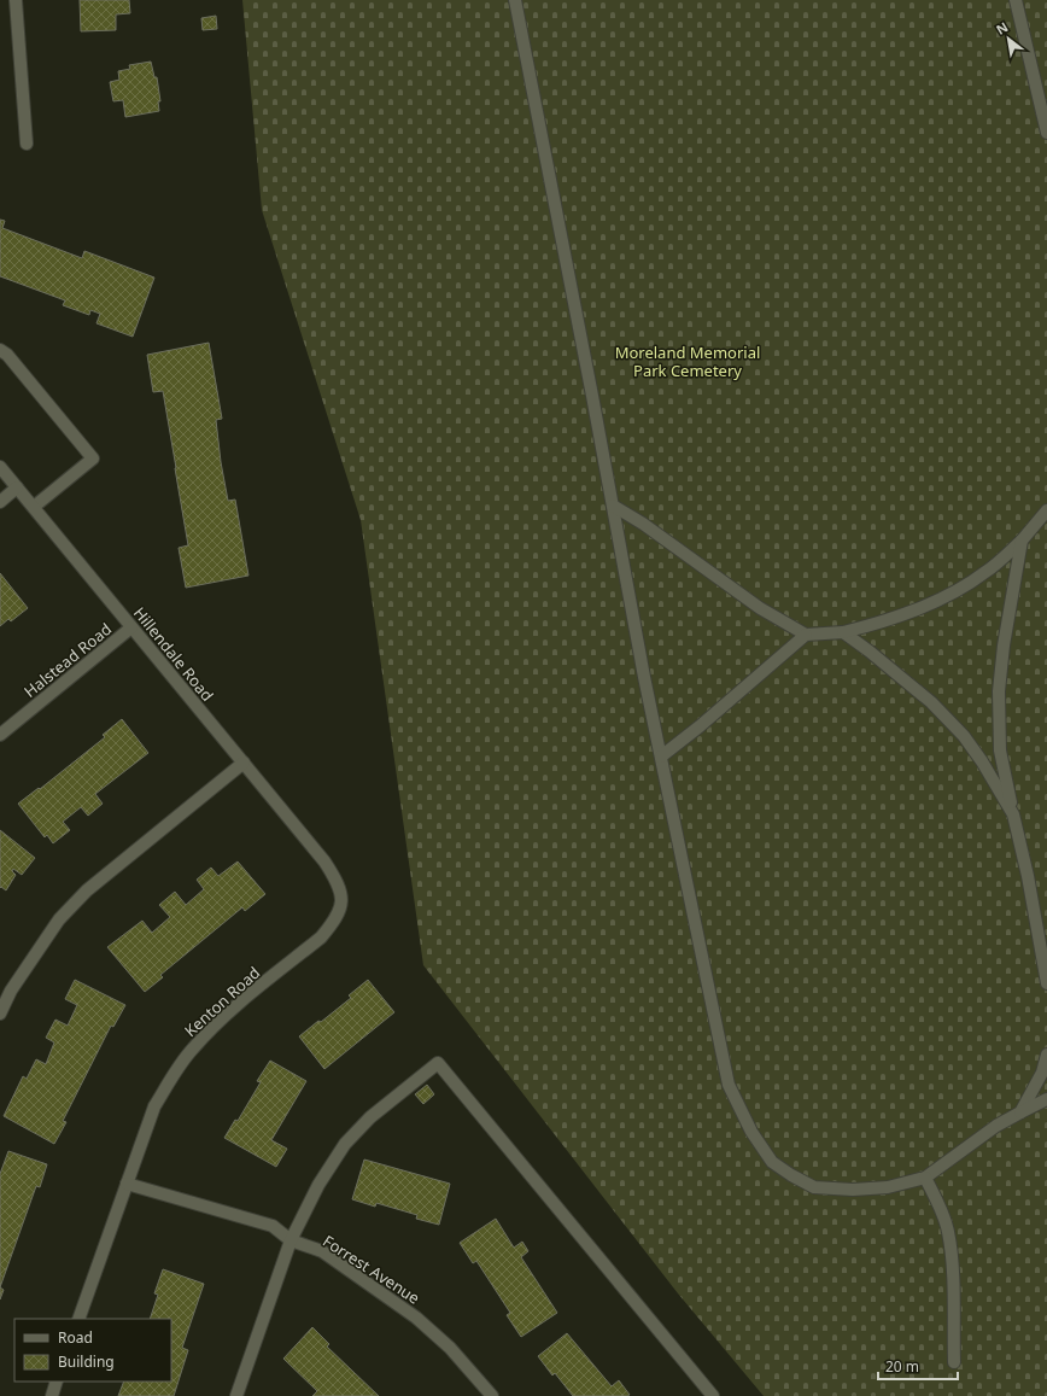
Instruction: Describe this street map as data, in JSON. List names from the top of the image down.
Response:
{
  "streets": {
    "street": [
      "Hillendale Road",
      "Halstead Road",
      "Kenton Road",
      "Forrest Avenue"
    ]
  },
  "crossings": [
    ["Hillendale Road", "Halstead Road"],
    ["Hillendale Road", "Kenton Road"],
    ["Kenton Road", "Forrest Avenue"]
  ],
  "parks": ["Moreland Memorial Park Cemetery"],
  "legend": ["Road", "Building"],
  "scale_bar": "20 m",
  "north": "top left"
}
